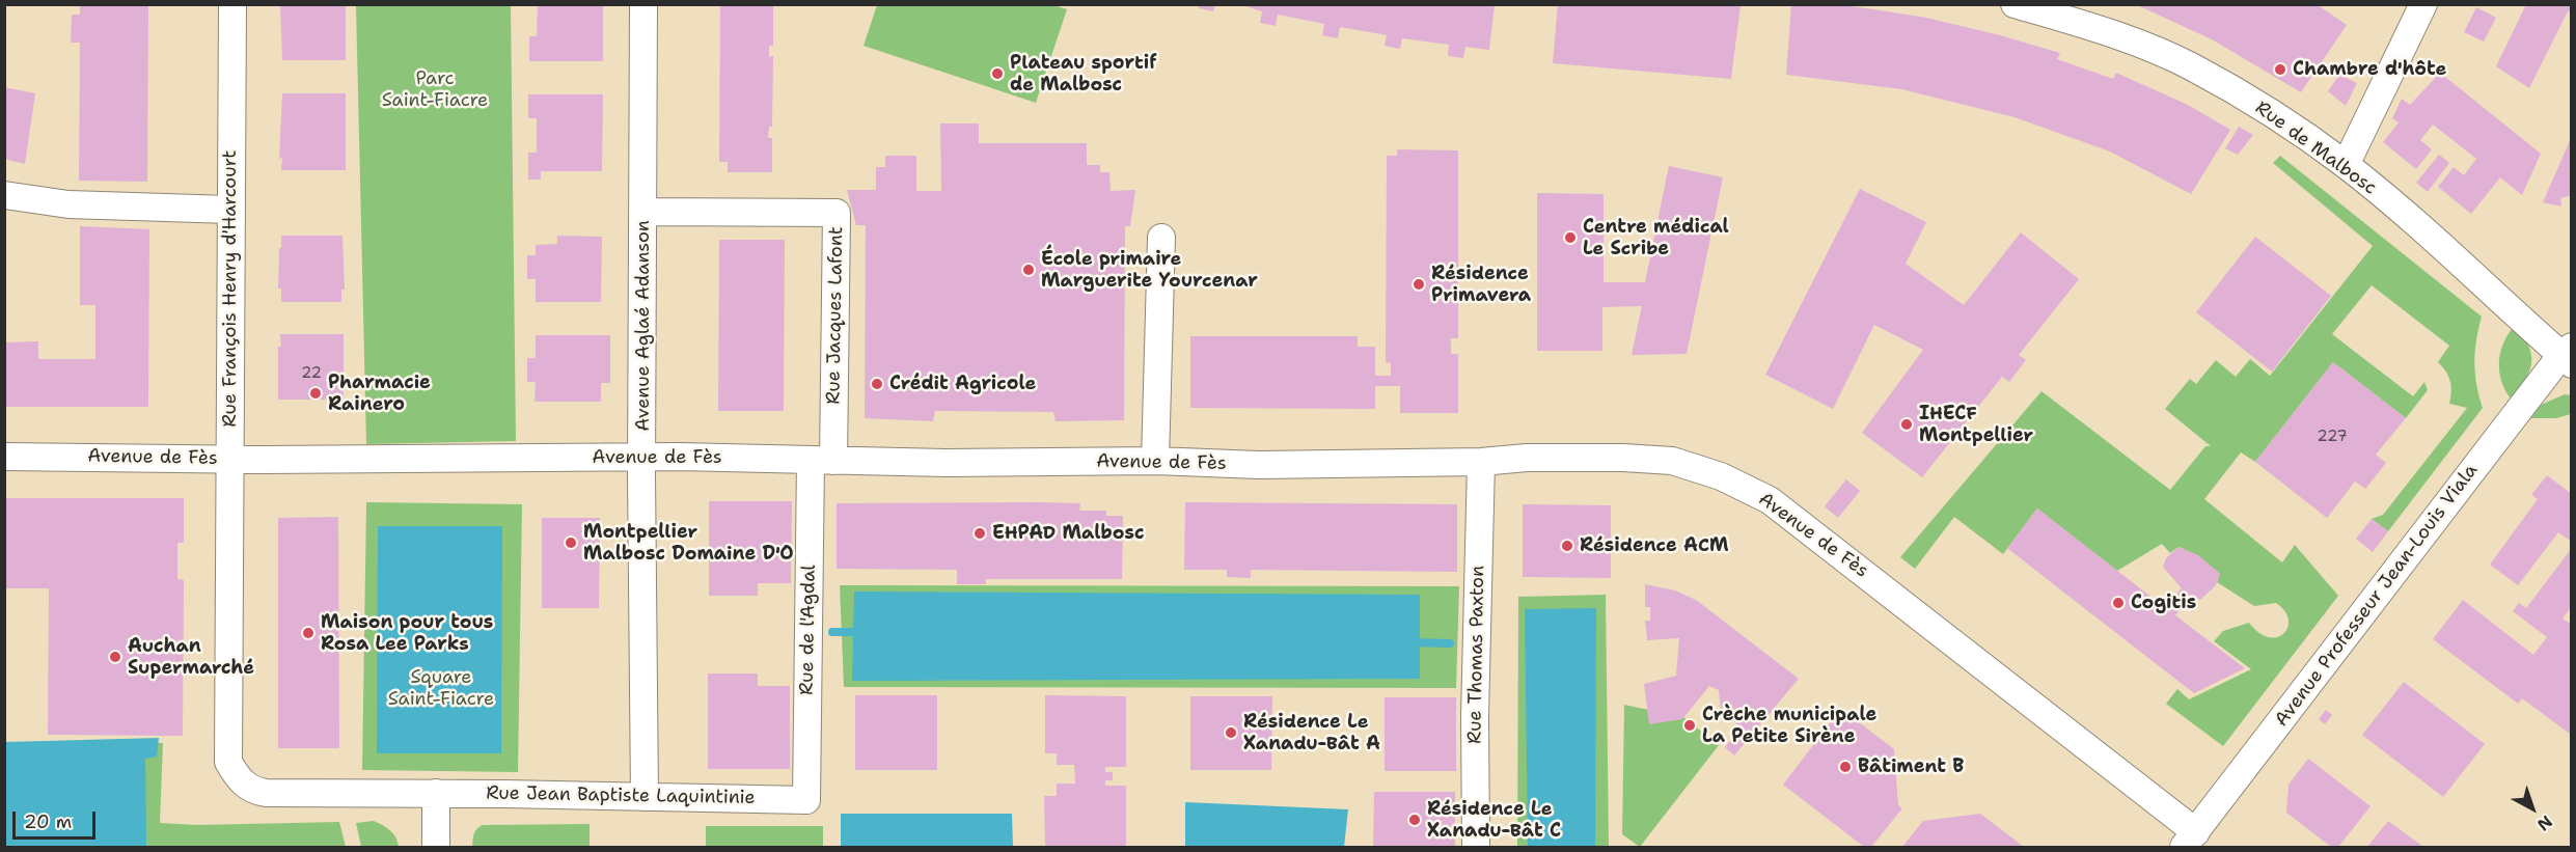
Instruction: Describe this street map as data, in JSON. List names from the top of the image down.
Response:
{
  "streets": {
    "street": [
      "Rue de Malbosc",
      "Rue François Henry d'Harcourt",
      "Rue Jacques Lafont",
      "Avenue Aglaé Adanson",
      "Avenue de Fès",
      "Avenue Professeur Jean-Louis Viala",
      "Rue de l'Agdal",
      "Rue Thomas Paxton",
      "Rue Jean Baptiste Laquintinie"
    ]
  },
  "crossings": [
    ["Rue de Malbosc", "Avenue Professeur Jean-Louis Viala"],
    ["Rue François Henry d'Harcourt", "Avenue de Fès"],
    ["Rue François Henry d'Harcourt", "Rue Jean Baptiste Laquintinie"],
    ["Rue Jacques Lafont", "Avenue Aglaé Adanson"],
    ["Rue Jacques Lafont", "Avenue de Fès"],
    ["Rue Jacques Lafont", "Rue de l'Agdal"],
    ["Avenue Aglaé Adanson", "Avenue de Fès"],
    ["Avenue Aglaé Adanson", "Rue Jean Baptiste Laquintinie"],
    ["Avenue de Fès", "Avenue Professeur Jean-Louis Viala"],
    ["Avenue de Fès", "Rue de l'Agdal"],
    ["Avenue de Fès", "Rue Thomas Paxton"],
    ["Rue de l'Agdal", "Rue Jean Baptiste Laquintinie"]
  ],
  "parks": ["Parc Saint-Fiacre", "Square Saint-Fiacre"],
  "places": [
    "Chambre d'hôte",
    "Plateau sportif de Malbosc",
    "Centre médical Le Scribe",
    "École primaire Marguerite Yourcenar",
    "Résidence Primavera",
    "Crédit Agricole",
    "Pharmacie Rainero",
    "IHECF Montpellier",
    "EHPAD Malbosc",
    "Montpellier Malbosc Domaine D'O",
    "Résidence ACM",
    "Cogitis",
    "Maison pour tous Rosa Lee Parks",
    "Auchan Supermarché",
    "Crèche municipale La Petite Sirène",
    "Résidence Le Xanadu-Bât A",
    "Bâtiment B",
    "Résidence Le Xanadu-Bât C"
  ],
  "house_numbers": ["22", "227"],
  "scale_bar": "20 m",
  "north": "bottom right"
}
